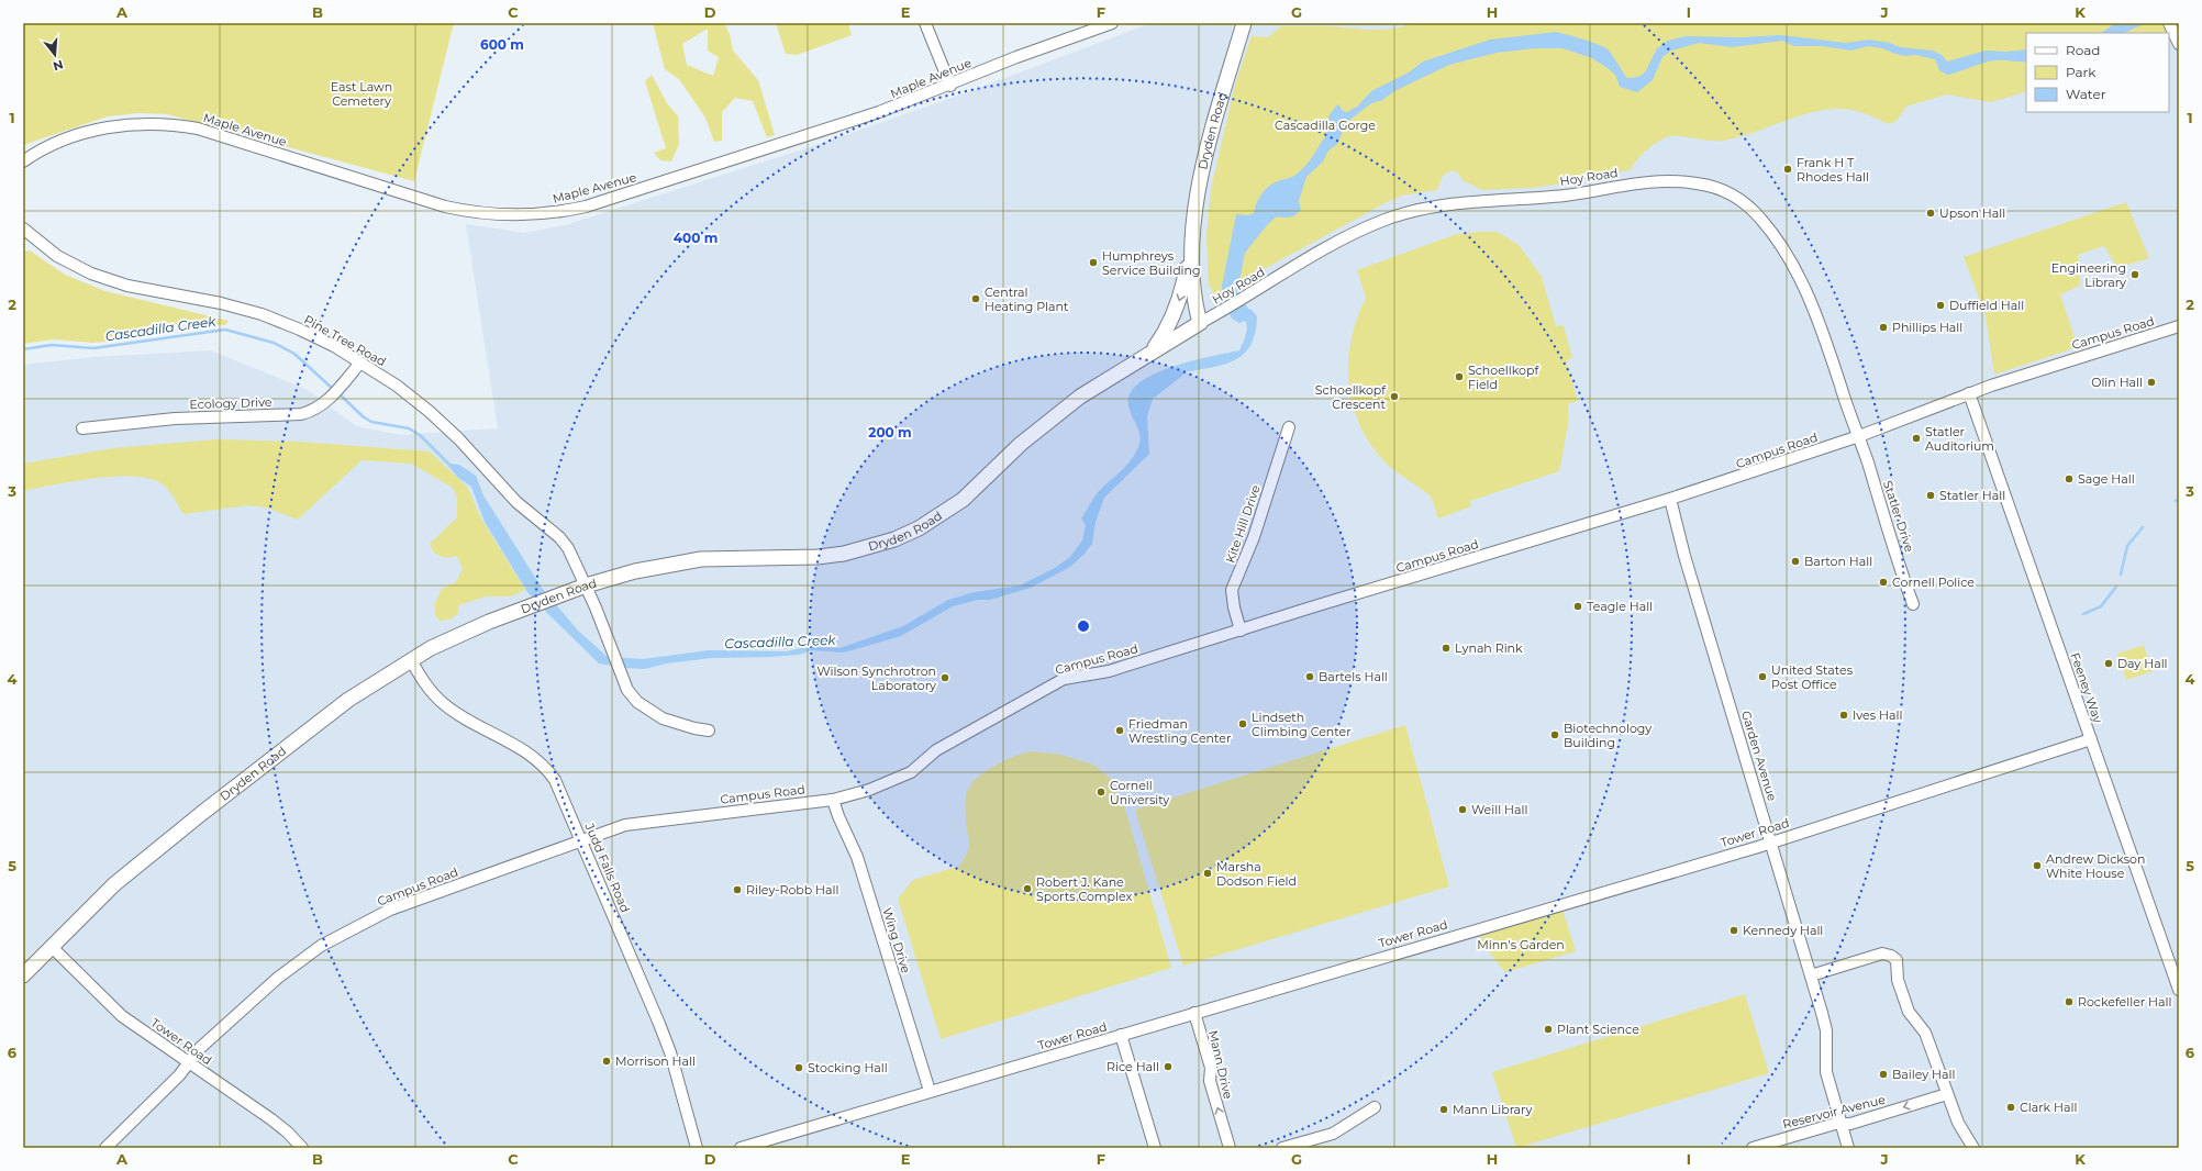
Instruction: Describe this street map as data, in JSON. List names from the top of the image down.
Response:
{
  "streets": {
    "main road": ["Dryden Road"],
    "street": [
      "Maple Avenue",
      "Hoy Road",
      "Campus Road",
      "Pine Tree Road",
      "Ecology Drive",
      "Statler Drive",
      "Kite Hill Drive",
      "Feeney Way",
      "Garden Avenue",
      "Tower Road",
      "Judd Falls Road",
      "Wing Drive",
      "Mann Drive",
      "Reservoir Avenue"
    ]
  },
  "crossings": [
    ["Dryden Road", "Hoy Road"],
    ["Dryden Road", "Pine Tree Road"],
    ["Dryden Road", "Tower Road"],
    ["Dryden Road", "Judd Falls Road"],
    ["Hoy Road", "Campus Road"],
    ["Hoy Road", "Statler Drive"],
    ["Campus Road", "Statler Drive"],
    ["Campus Road", "Kite Hill Drive"],
    ["Campus Road", "Feeney Way"],
    ["Campus Road", "Garden Avenue"],
    ["Campus Road", "Tower Road"],
    ["Campus Road", "Judd Falls Road"],
    ["Campus Road", "Wing Drive"],
    ["Pine Tree Road", "Ecology Drive"],
    ["Feeney Way", "Tower Road"],
    ["Garden Avenue", "Tower Road"],
    ["Garden Avenue", "Reservoir Avenue"],
    ["Tower Road", "Wing Drive"],
    ["Tower Road", "Mann Drive"]
  ],
  "one_way": ["Reservoir Avenue"],
  "water": ["Cascadilla Creek"],
  "parks": ["East Lawn Cemetery", "Cascadilla Gorge", "Minn's Garden"],
  "places": [
    "Frank H T Rhodes Hall",
    "Upson Hall",
    "Humphreys Service Building",
    "Engineering Library",
    "Central Heating Plant",
    "Duffield Hall",
    "Phillips Hall",
    "Schoellkopf Field",
    "Olin Hall",
    "Schoellkopf Crescent",
    "Statler Auditorium",
    "Sage Hall",
    "Statler Hall",
    "Barton Hall",
    "Cornell Police",
    "Teagle Hall",
    "Lynah Rink",
    "Day Hall",
    "Bartels Hall",
    "United States Post Office",
    "Wilson Synchrotron Laboratory",
    "Ives Hall",
    "Lindseth Climbing Center",
    "Friedman Wrestling Center",
    "Biotechnology Building",
    "Cornell University",
    "Weill Hall",
    "Andrew Dickson White House",
    "Marsha Dodson Field",
    "Robert J. Kane Sports Complex",
    "Riley-Robb Hall",
    "Kennedy Hall",
    "Rockefeller Hall",
    "Plant Science",
    "Morrison Hall",
    "Rice Hall",
    "Stocking Hall",
    "Bailey Hall",
    "Clark Hall",
    "Mann Library"
  ],
  "legend": ["Road", "Park", "Water"],
  "north": "bottom",
  "grid": {
    "columns": [
      "A",
      "B",
      "C",
      "D",
      "E",
      "F",
      "G",
      "H",
      "I",
      "J",
      "K"
    ],
    "rows": [
      "1",
      "2",
      "3",
      "4",
      "5",
      "6"
    ]
  },
  "rings": ["600 m", "400 m", "200 m"]
}
